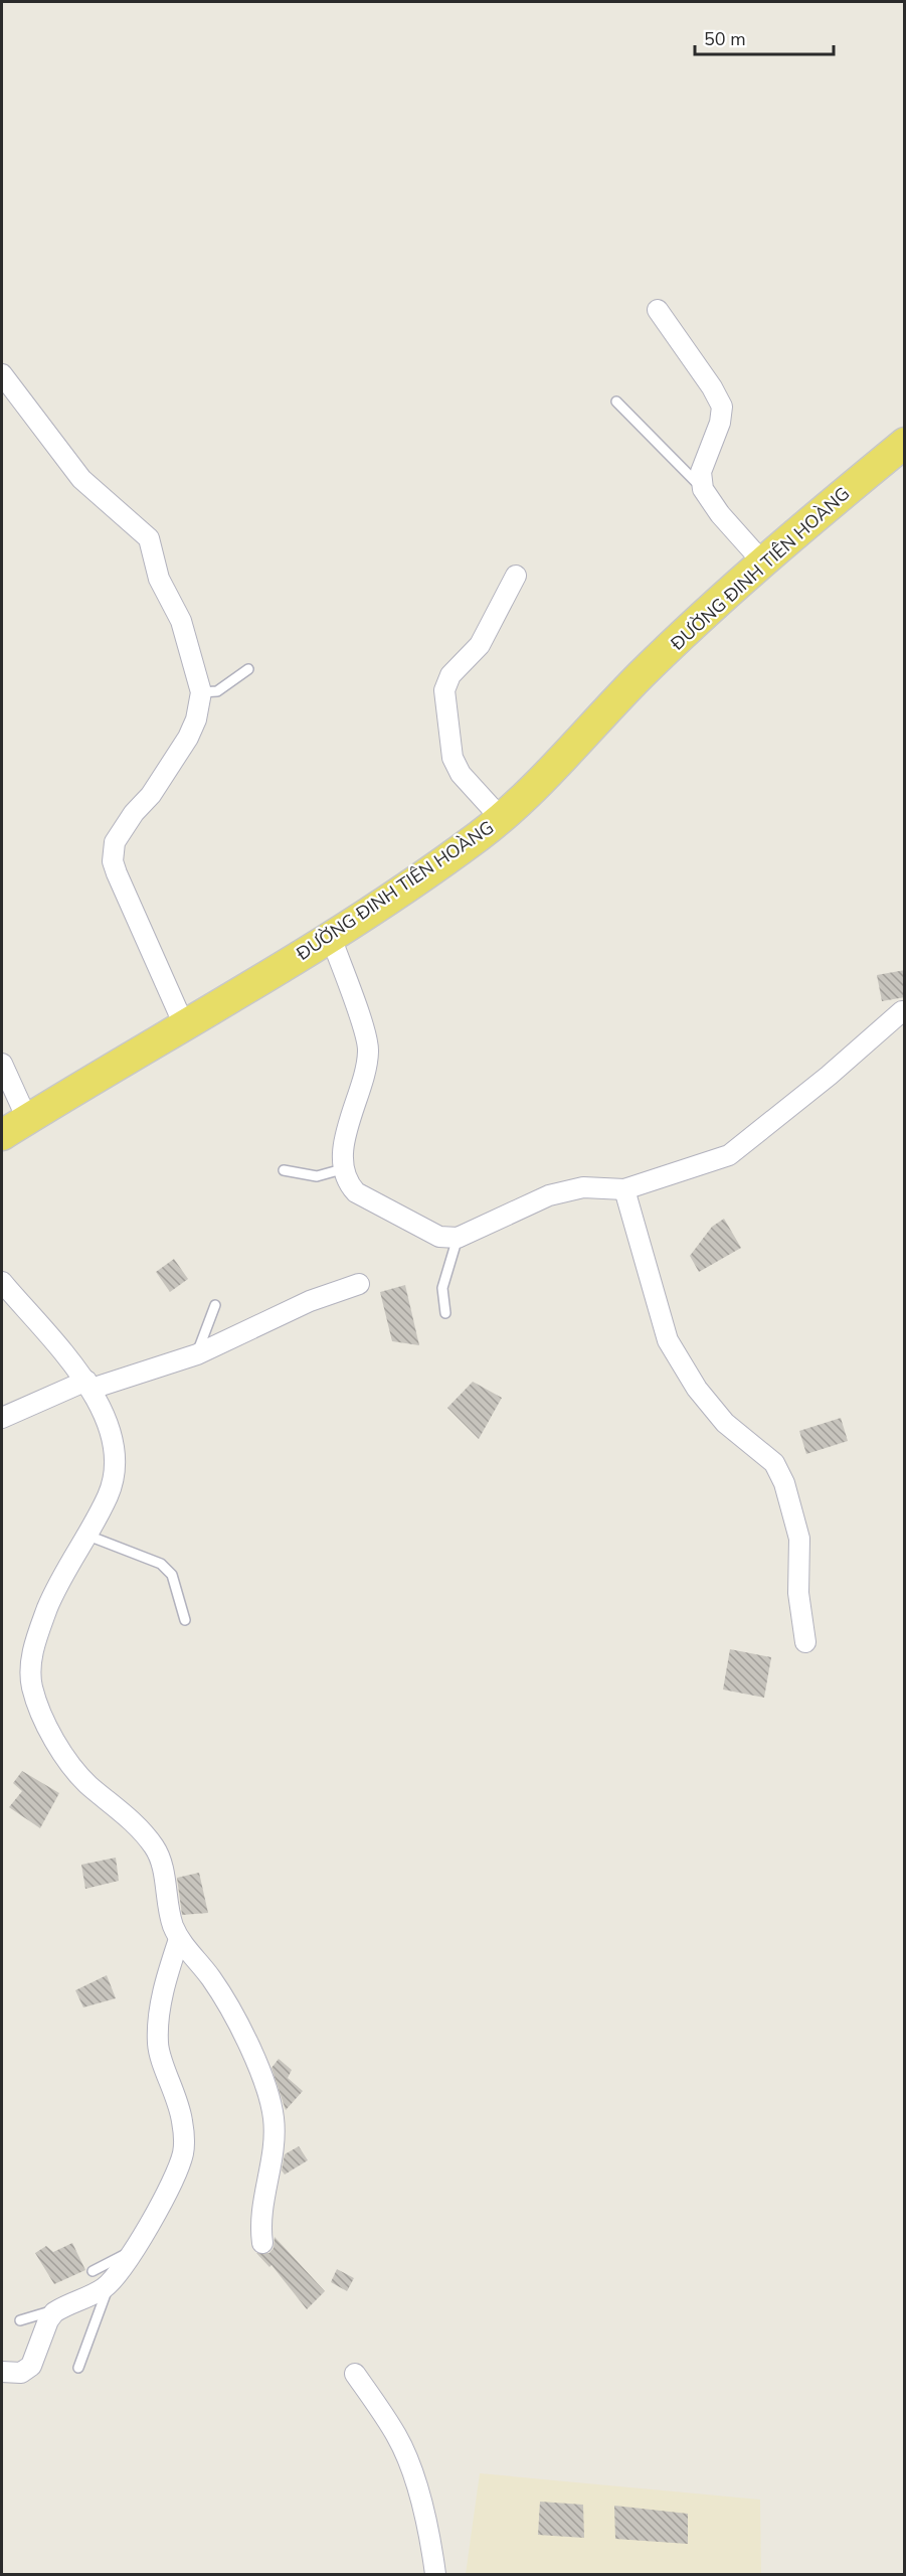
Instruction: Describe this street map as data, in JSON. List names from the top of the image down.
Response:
{
  "streets": {
    "main road": ["ĐƯỜNG ĐINH TIÊN HOÀNG"]
  },
  "scale_bar": "50 m"
}
